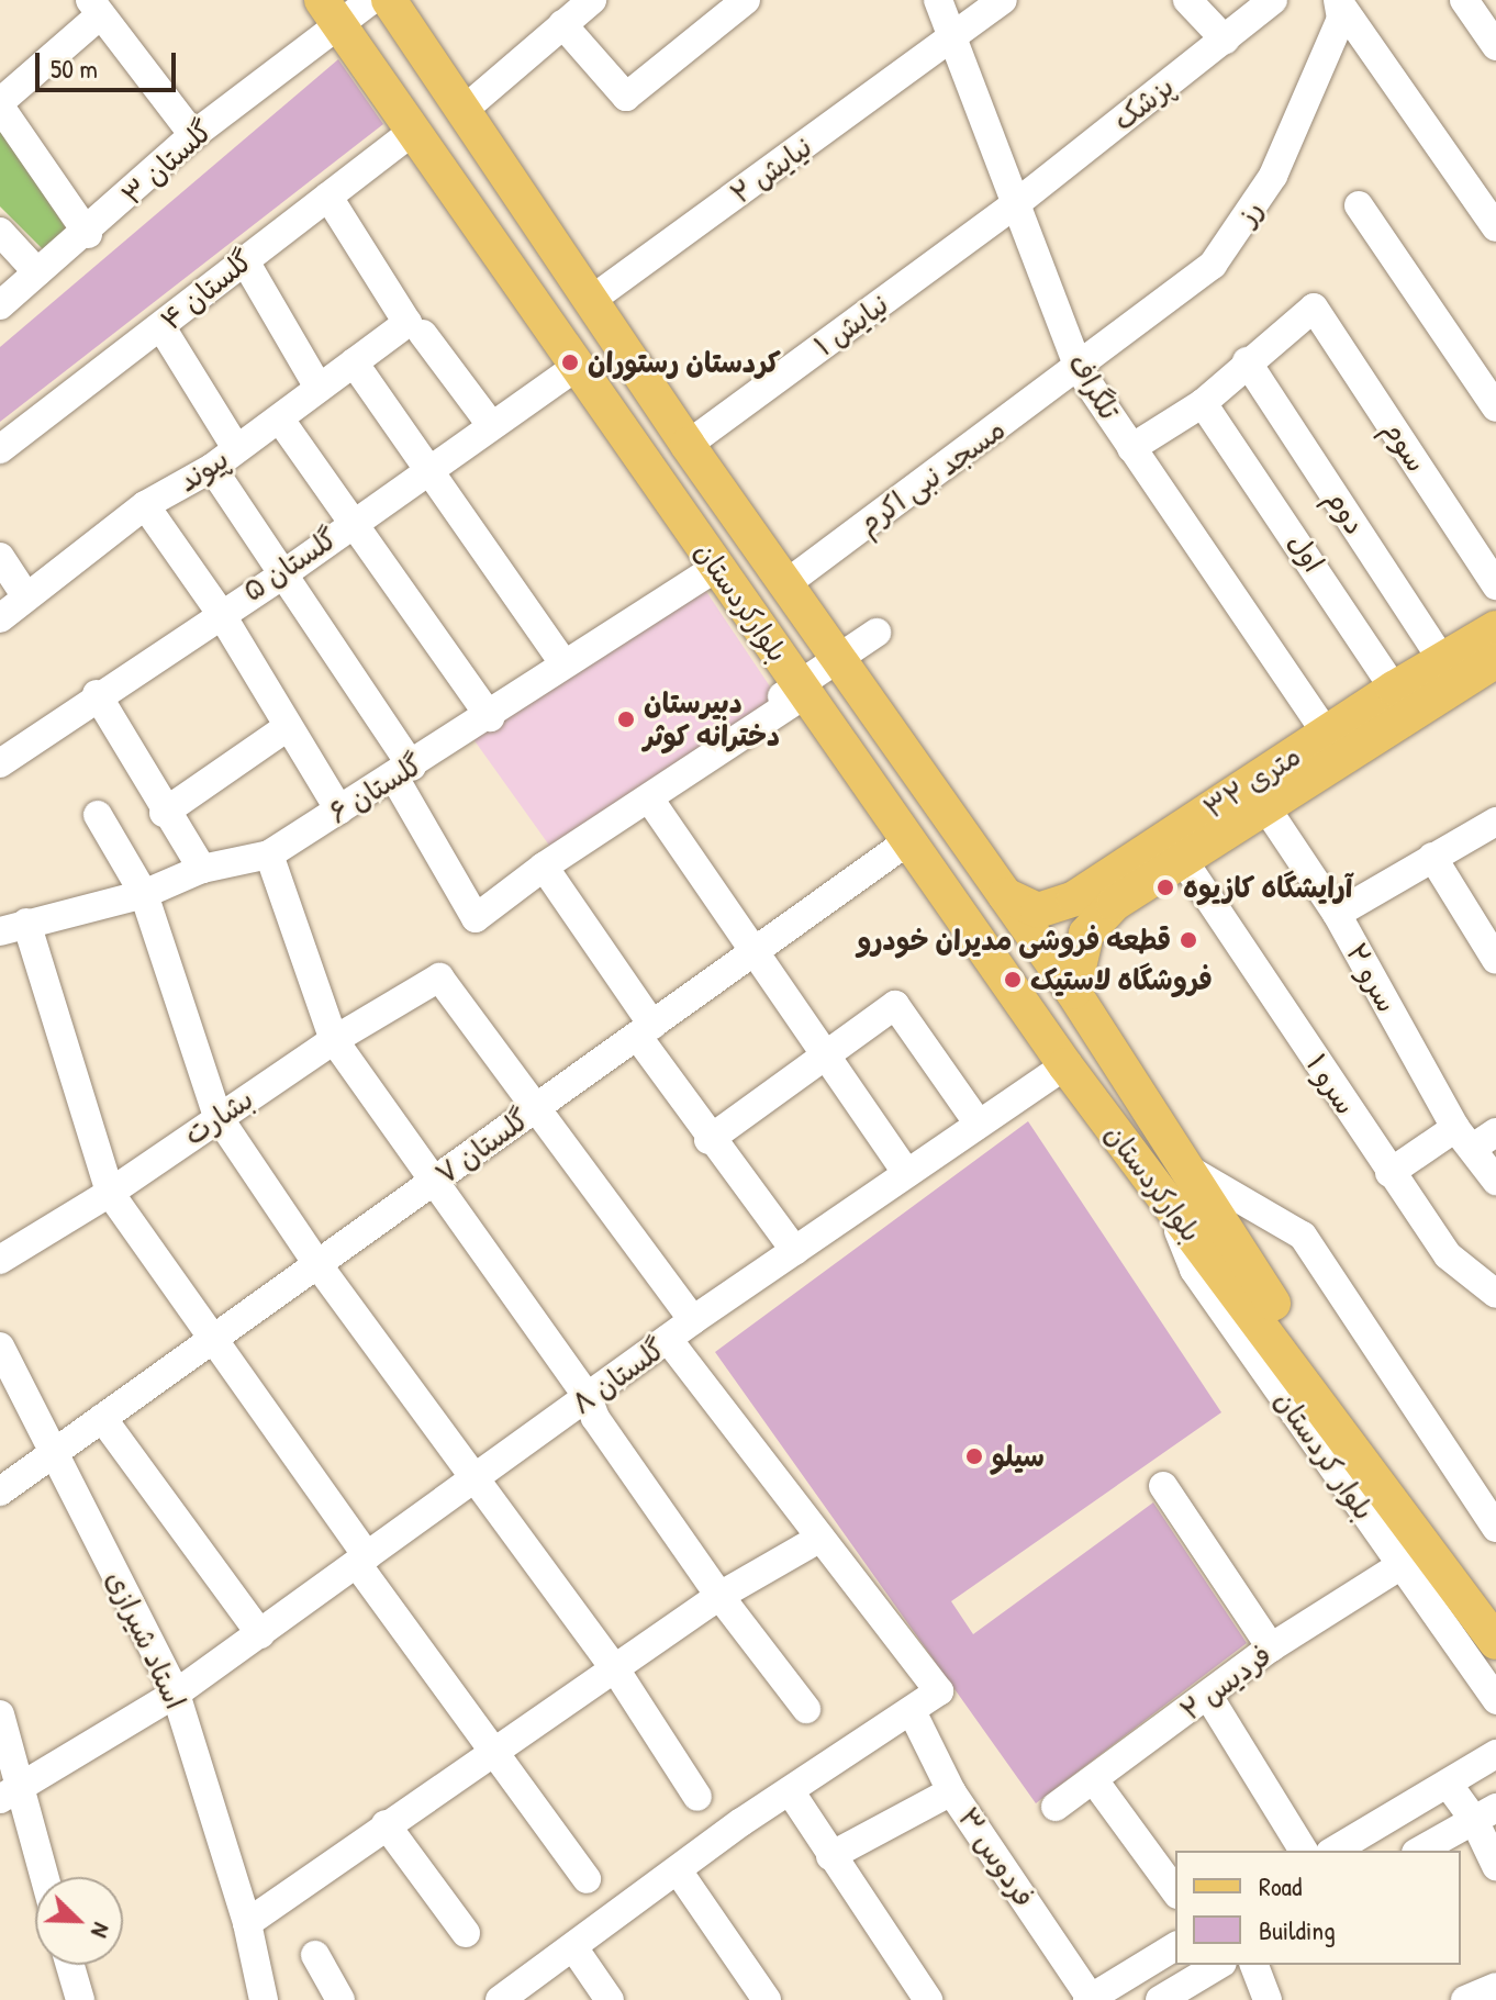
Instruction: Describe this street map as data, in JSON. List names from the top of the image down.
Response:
{
  "streets": {
    "main road": ["بلوارکردستان", "۳۲ متری"],
    "street": [
      "پزشک",
      "گلستان ۳",
      "نیایش ۲",
      "رز",
      "گلستان ۴",
      "نیایش ۱",
      "تلگراف",
      "سوم",
      "پیوند",
      "مسجد نبی اکرم",
      "دوم",
      "اول",
      "گلستان ۵",
      "گلستان ۶",
      "سرو ۲",
      "سرو ۱",
      "بشارت",
      "گلستان ۷",
      "گلستان ۸",
      "بلوار کردستان",
      "استاد شیرازی",
      "فردیس ۲",
      "فردوس ۳"
    ]
  },
  "crossings": [
    ["پزشک", "نیایش ۱"],
    ["پزشک", "تلگراف"],
    ["گلستان ۳", "بلوارکردستان"],
    ["نیایش ۲", "تلگراف"],
    ["نیایش ۲", "بلوارکردستان"],
    ["رز", "تلگراف"],
    ["رز", "مسجد نبی اکرم"],
    ["گلستان ۴", "بلوارکردستان"],
    ["نیایش ۱", "تلگراف"],
    ["نیایش ۱", "بلوارکردستان"],
    ["تلگراف", "مسجد نبی اکرم"],
    ["تلگراف", "۳۲ متری"],
    ["سوم", "دوم"],
    ["مسجد نبی اکرم", "بلوارکردستان"],
    ["دوم", "۳۲ متری"],
    ["اول", "۳۲ متری"],
    ["گلستان ۵", "بلوارکردستان"],
    ["بلوارکردستان", "۳۲ متری"],
    ["بلوارکردستان", "گلستان ۶"],
    ["بلوارکردستان", "گلستان ۷"],
    ["بلوارکردستان", "گلستان ۸"],
    ["بلوارکردستان", "بلوار کردستان"],
    ["۳۲ متری", "سرو ۲"],
    ["۳۲ متری", "سرو ۱"],
    ["بشارت", "گلستان ۷"],
    ["گلستان ۷", "استاد شیرازی"],
    ["گلستان ۸", "استاد شیرازی"],
    ["بلوار کردستان", "فردیس ۲"]
  ],
  "places": [
    "کردستان رستوران",
    "دبیرستان دخترانه کوثر",
    "آرایشگاه کازیوه",
    "قطعه فروشی مدیران خودرو",
    "فروشگاه لاستیک",
    "سیلو"
  ],
  "legend": ["Road", "Building"],
  "scale_bar": "50 m",
  "north": "bottom right"
}
